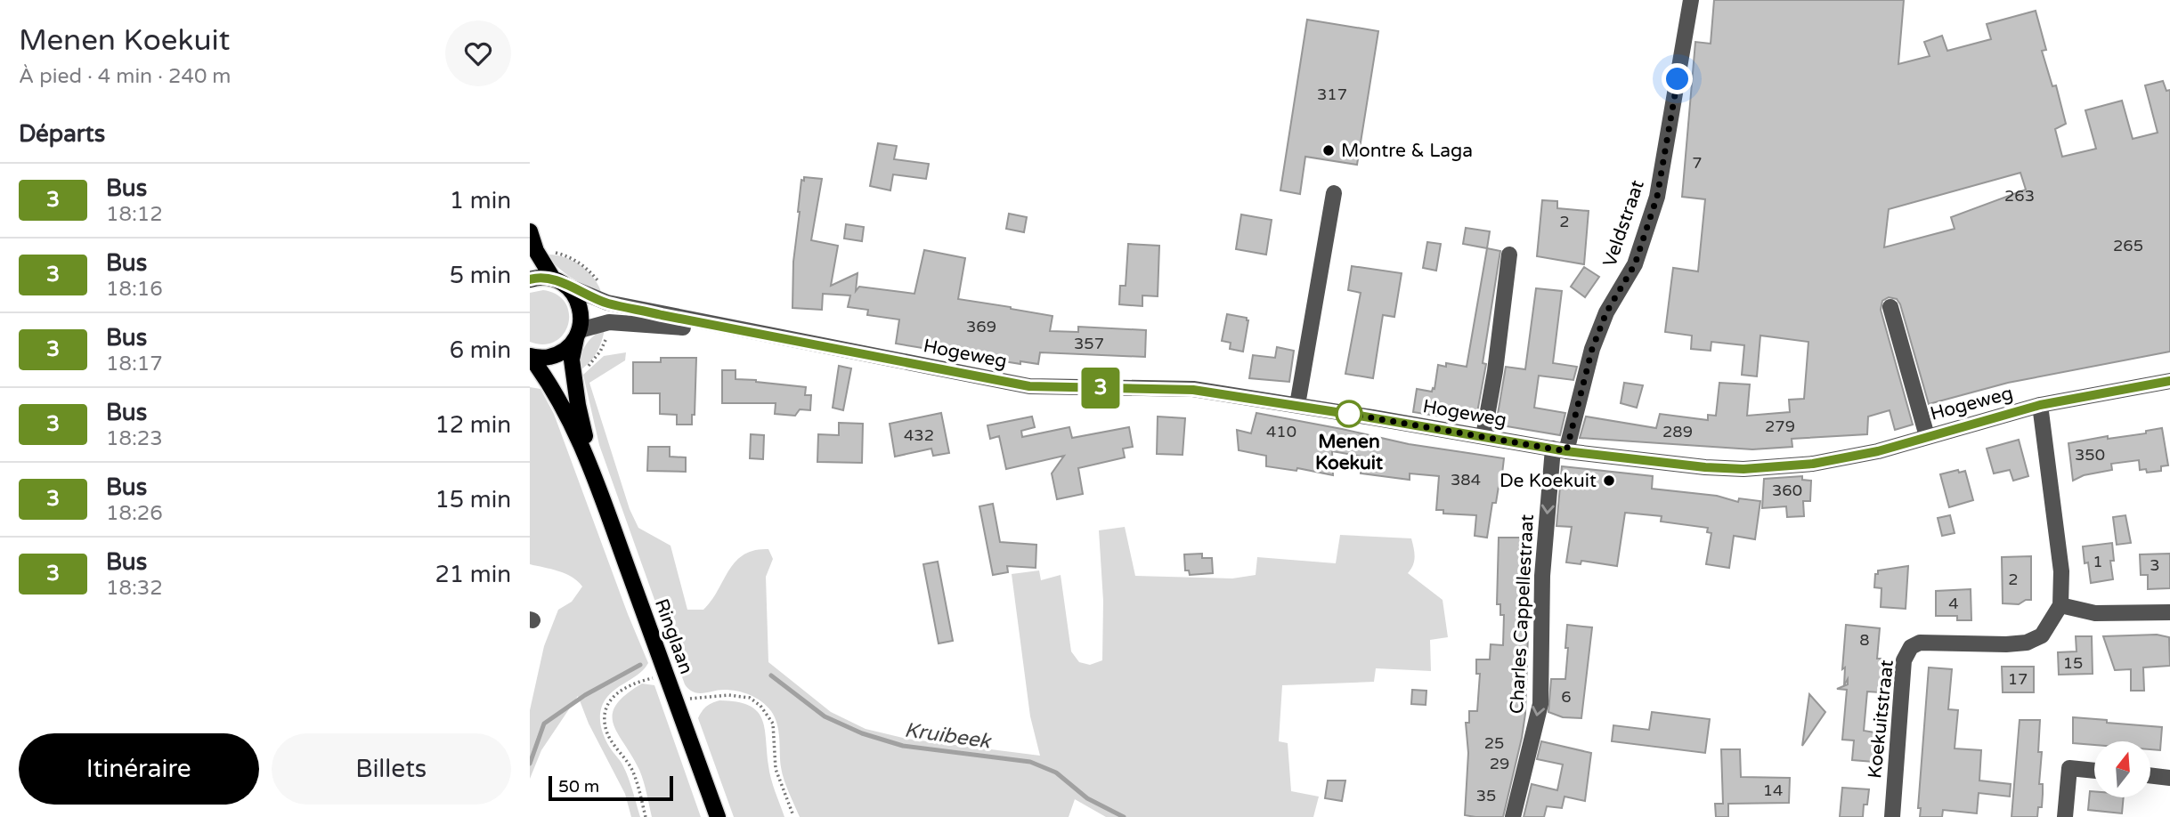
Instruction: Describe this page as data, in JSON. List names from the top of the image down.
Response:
{
  "streets": {
    "main road": ["Ringlaan"],
    "street": [
      "Veldstraat",
      "Hogeweg",
      "Charles Cappellestraat",
      "Koekuitstraat"
    ]
  },
  "crossings": [
    ["Veldstraat", "Hogeweg"],
    ["Veldstraat", "Charles Cappellestraat"],
    ["Hogeweg", "Charles Cappellestraat"],
    ["Hogeweg", "Ringlaan"],
    ["Hogeweg", "Koekuitstraat"]
  ],
  "one_way": ["Charles Cappellestraat"],
  "water": ["Kruibeek"],
  "places": ["Montre & Laga", "Menen Koekuit", "De Koekuit"],
  "lines": ["bus line 3"],
  "house_numbers": [
    "317",
    "7",
    "263",
    "2",
    "265",
    "369",
    "357",
    "279",
    "410",
    "289",
    "432",
    "350",
    "384",
    "360",
    "1",
    "3",
    "2",
    "4",
    "8",
    "15",
    "17",
    "6",
    "25",
    "29",
    "14",
    "35"
  ],
  "scale_bar": "50 m",
  "north": "top",
  "page": {
    "heading": [
      ["Menen Koekuit", "À pied · 4 min · 240 m"],
      "Départs"
    ],
    "on_map": "3",
    "list": [
      {
        "mark": "3",
        "name": "Bus",
        "note": "18:12",
        "value": "1 min"
      },
      {
        "mark": "3",
        "name": "Bus",
        "note": "18:16",
        "value": "5 min"
      },
      {
        "mark": "3",
        "name": "Bus",
        "note": "18:17",
        "value": "6 min"
      },
      {
        "mark": "3",
        "name": "Bus",
        "note": "18:23",
        "value": "12 min"
      },
      {
        "mark": "3",
        "name": "Bus",
        "note": "18:26",
        "value": "15 min"
      },
      {
        "mark": "3",
        "name": "Bus",
        "note": "18:32",
        "value": "21 min"
      }
    ],
    "buttons": ["Itinéraire", "Billets"],
    "scale": "50 m"
  }
}
